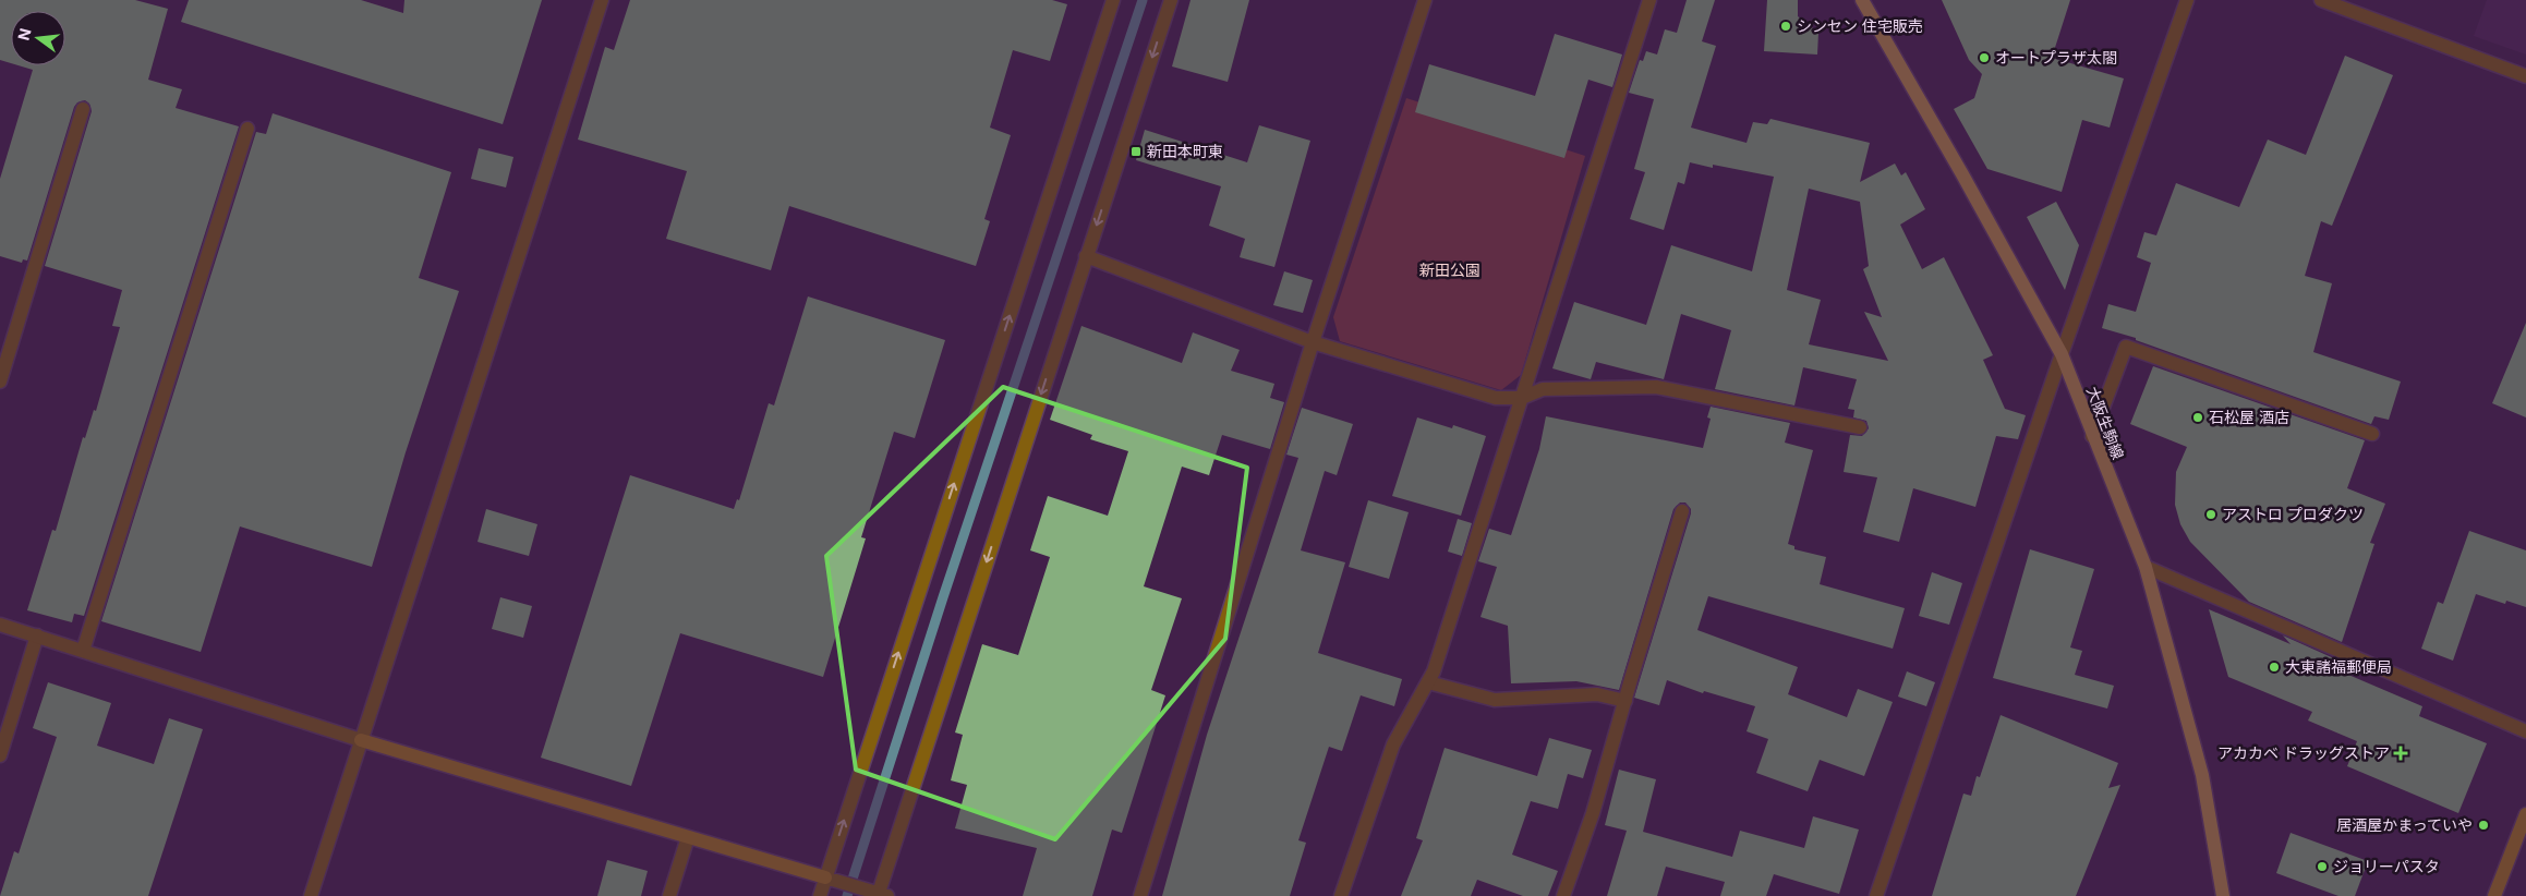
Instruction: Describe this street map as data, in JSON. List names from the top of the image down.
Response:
{
  "streets": {
    "main road": ["大阪生駒線"]
  },
  "parks": ["新田公園"],
  "places": {
    "other": [
      "シンセン 住宅販売",
      "オートプラザ太閤",
      "石松屋 酒店",
      "アストロ プロダクツ",
      "大東諸福郵便局",
      "居酒屋かまっていや",
      "ジョリーパスタ"
    ],
    "transit": ["新田本町東"],
    "health": ["アカカベ ドラッグストア"]
  },
  "north": "left"
}
